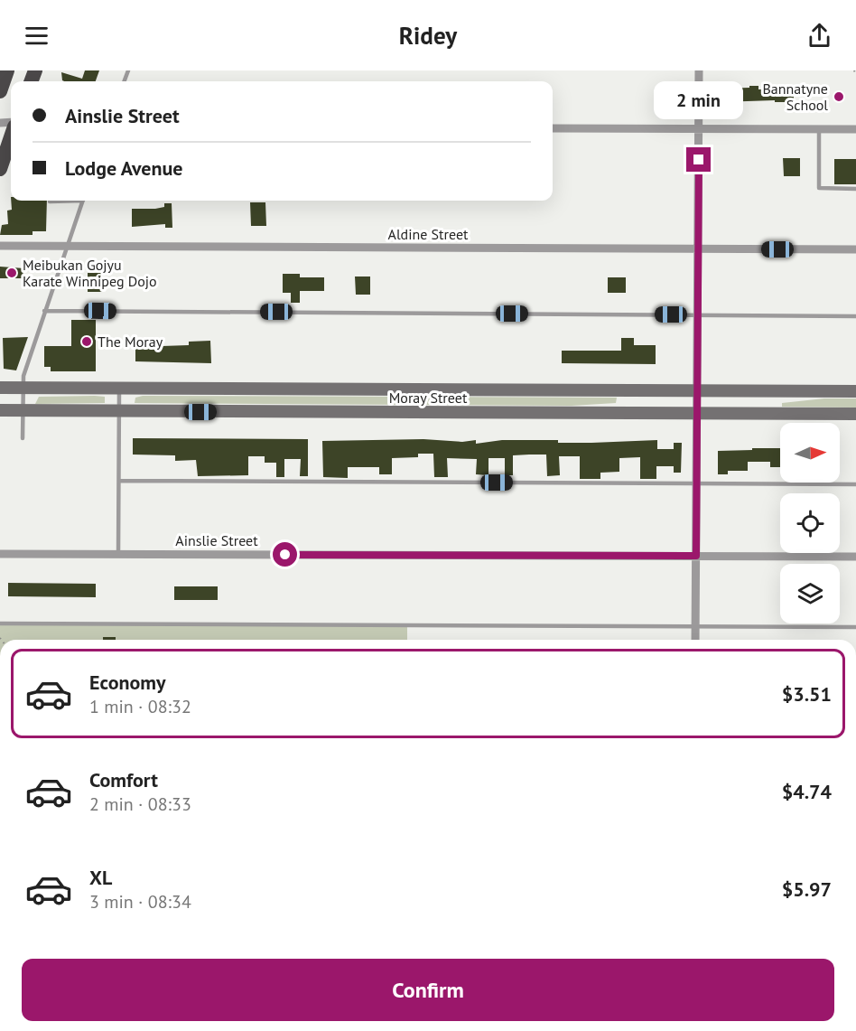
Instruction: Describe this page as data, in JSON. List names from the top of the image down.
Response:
{
  "streets": {
    "main road": ["Moray Street"],
    "street": ["Aldine Street", "Ainslie Street"]
  },
  "places": ["Bannatyne School", "Meibukan Gojyu Karate Winnipeg Dojo", "The Moray"],
  "north": "right",
  "page": {
    "header": "Ridey",
    "bubble": "2 min",
    "banner": ["Ainslie Street", "Lodge Avenue"],
    "list": [
      {
        "name": "Economy",
        "note": "1 min · 08:32",
        "value": "$3.51"
      },
      {
        "name": "Comfort",
        "note": "2 min · 08:33",
        "value": "$4.74"
      },
      {
        "name": "XL",
        "note": "3 min · 08:34",
        "value": "$5.97"
      }
    ],
    "buttons": "Confirm"
  }
}
